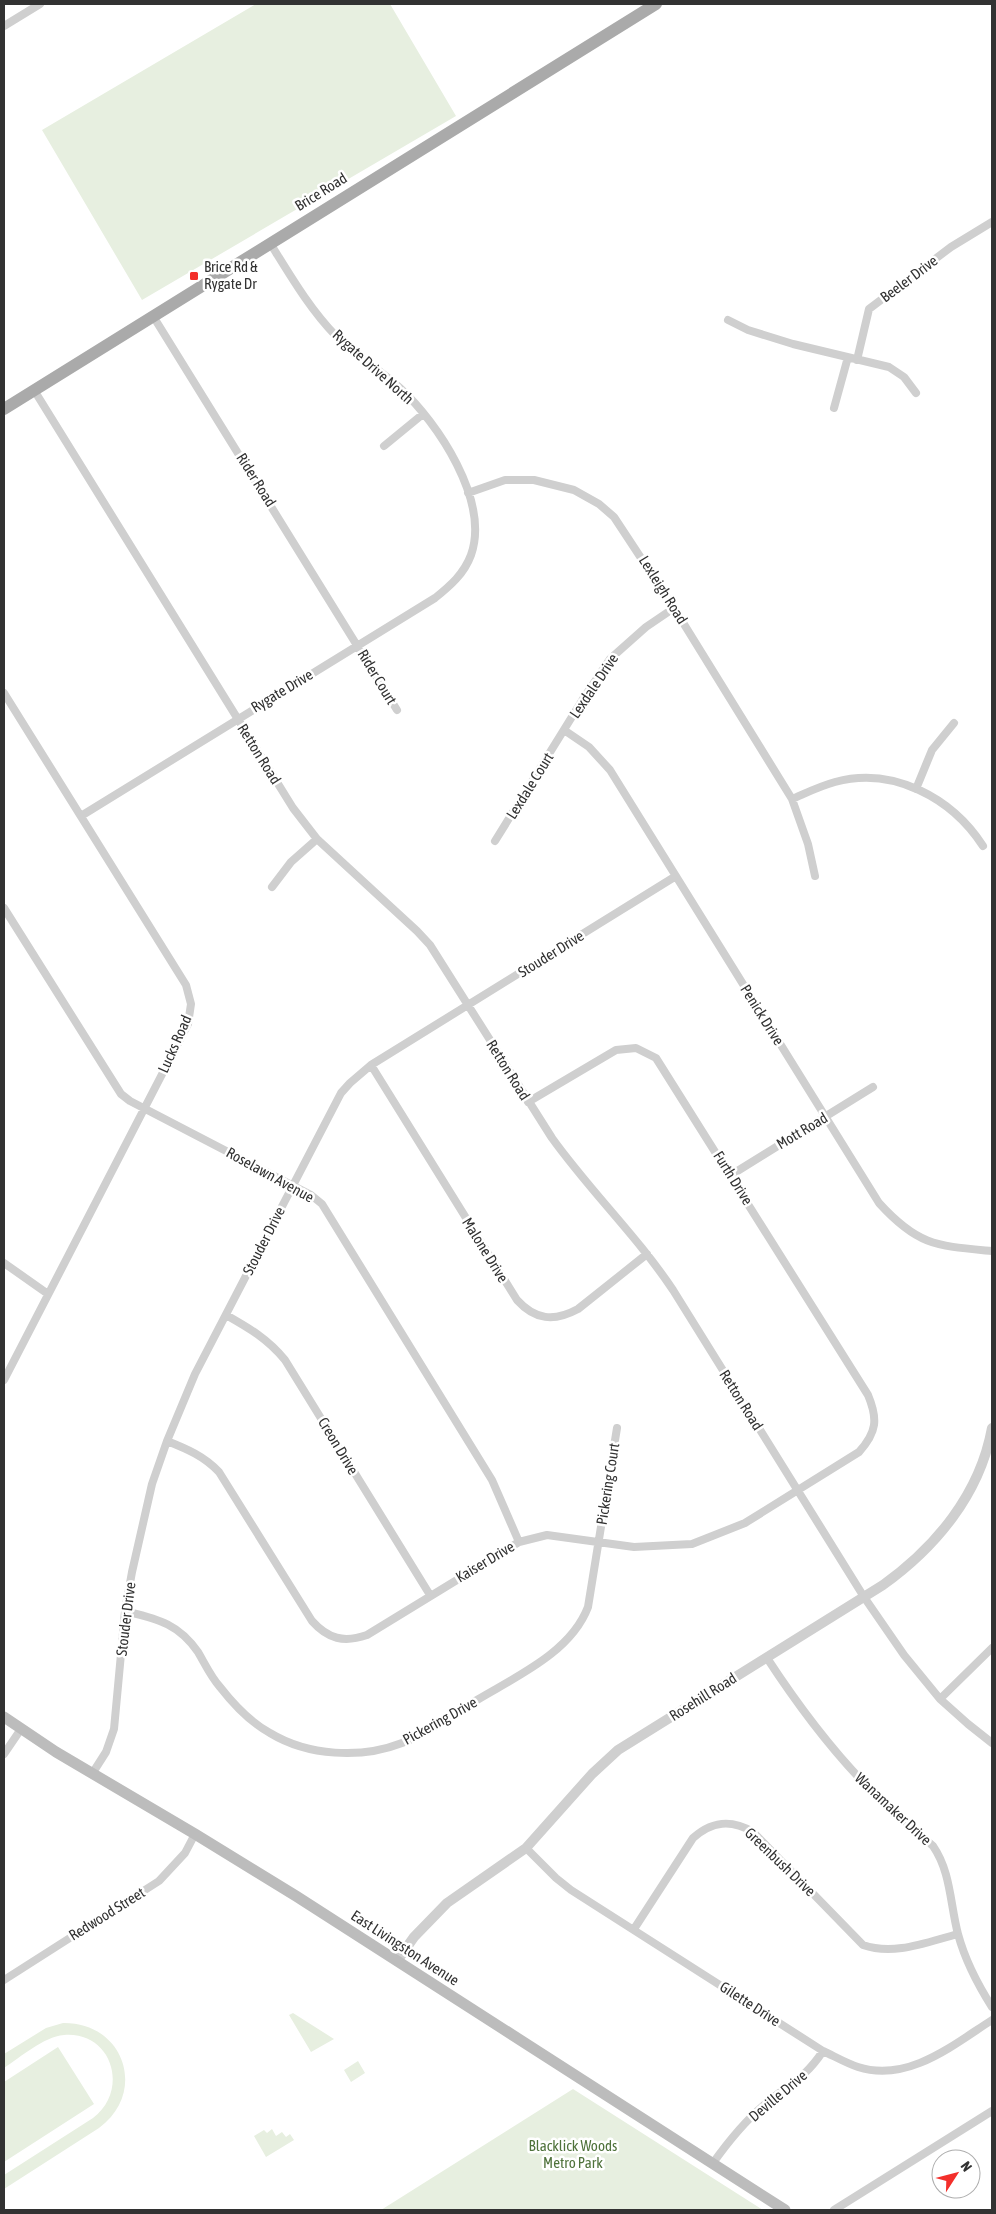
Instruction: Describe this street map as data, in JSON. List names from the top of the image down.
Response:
{
  "streets": {
    "main road": ["Brice Road", "East Livingston Avenue"],
    "street": [
      "Beeler Drive",
      "Rygate Drive North",
      "Rider Road",
      "Lexleigh Road",
      "Rider Court",
      "Lexdale Drive",
      "Rygate Drive",
      "Retton Road",
      "Lexdale Court",
      "Stouder Drive",
      "Penick Drive",
      "Lucks Road",
      "Mott Road",
      "Roselawn Avenue",
      "Furth Drive",
      "Malone Drive",
      "Creon Drive",
      "Pickering Court",
      "Kaiser Drive",
      "Rosehill Road",
      "Pickering Drive",
      "Wanamaker Drive",
      "Greenbush Drive",
      "Redwood Street",
      "Gilette Drive",
      "Deville Drive"
    ]
  },
  "crossings": [
    ["Brice Road", "Rygate Drive North"],
    ["Brice Road", "Rider Road"],
    ["Brice Road", "Retton Road"],
    ["Rygate Drive North", "Lexleigh Road"],
    ["Rygate Drive North", "Rygate Drive"],
    ["Rider Road", "Rider Court"],
    ["Rider Road", "Rygate Drive"],
    ["Lexleigh Road", "Lexdale Drive"],
    ["Rider Court", "Rygate Drive"],
    ["Lexdale Drive", "Lexdale Court"],
    ["Lexdale Drive", "Penick Drive"],
    ["Rygate Drive", "Retton Road"],
    ["Rygate Drive", "Lucks Road"],
    ["Retton Road", "Stouder Drive"],
    ["Retton Road", "Furth Drive"],
    ["Retton Road", "Malone Drive"],
    ["Retton Road", "Kaiser Drive"],
    ["Retton Road", "Rosehill Road"],
    ["Lexdale Court", "Penick Drive"],
    ["Stouder Drive", "Penick Drive"],
    ["Stouder Drive", "Roselawn Avenue"],
    ["Stouder Drive", "Malone Drive"],
    ["Stouder Drive", "Creon Drive"],
    ["Stouder Drive", "Kaiser Drive"],
    ["Stouder Drive", "Pickering Drive"],
    ["Stouder Drive", "East Livingston Avenue"],
    ["Penick Drive", "Mott Road"],
    ["Lucks Road", "Roselawn Avenue"],
    ["Mott Road", "Furth Drive"],
    ["Roselawn Avenue", "Kaiser Drive"],
    ["Furth Drive", "Kaiser Drive"],
    ["Creon Drive", "Kaiser Drive"],
    ["Pickering Court", "Kaiser Drive"],
    ["Pickering Court", "Pickering Drive"],
    ["Kaiser Drive", "Pickering Drive"],
    ["Rosehill Road", "Wanamaker Drive"],
    ["Rosehill Road", "East Livingston Avenue"],
    ["Rosehill Road", "Gilette Drive"],
    ["Wanamaker Drive", "Greenbush Drive"],
    ["Greenbush Drive", "Gilette Drive"],
    ["Redwood Street", "East Livingston Avenue"],
    ["East Livingston Avenue", "Deville Drive"],
    ["Gilette Drive", "Deville Drive"]
  ],
  "parks": ["Blacklick Woods Metro Park"],
  "places": {
    "transit": ["Brice Rd & Rygate Dr"]
  },
  "north": "top right"
}
